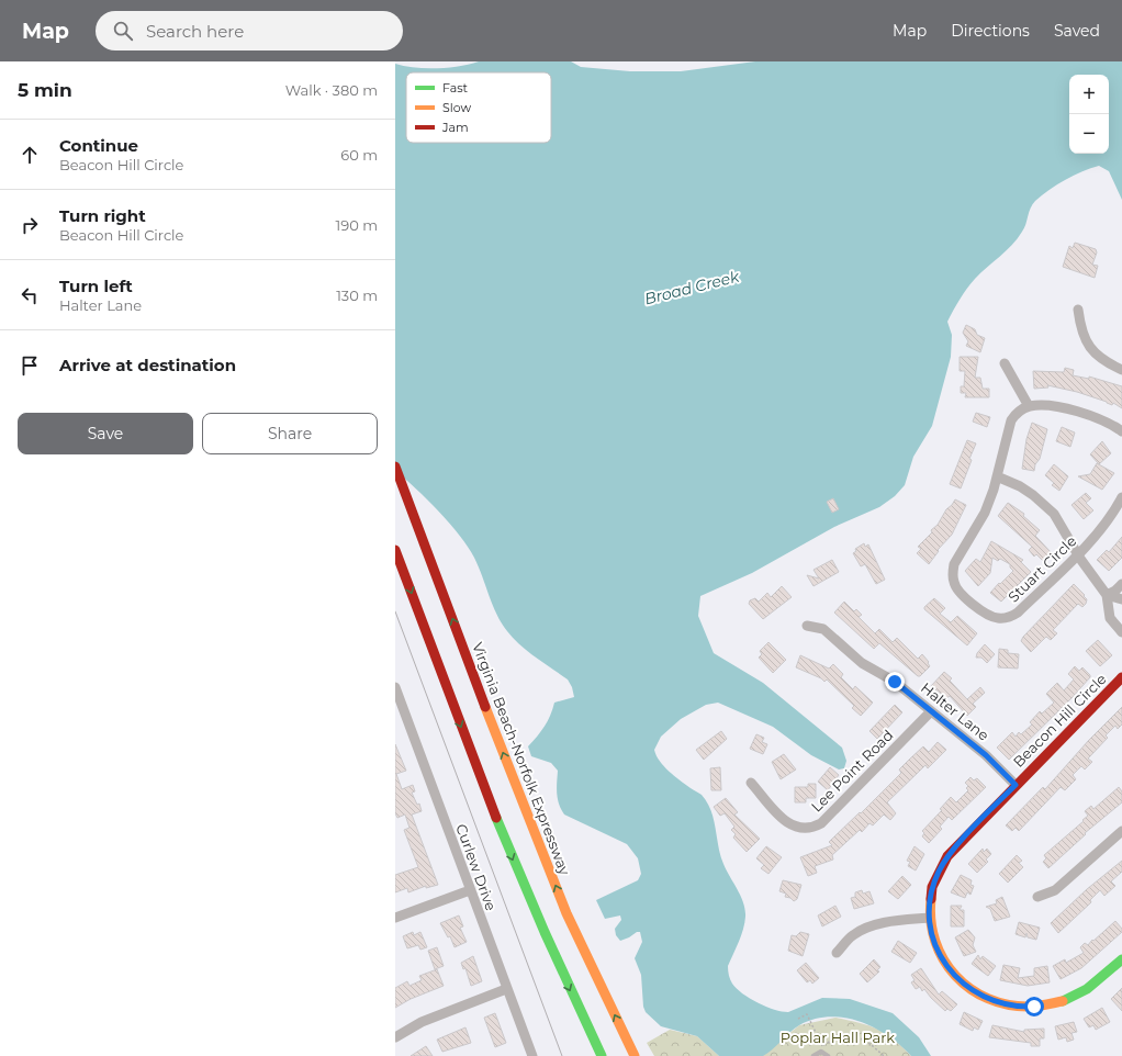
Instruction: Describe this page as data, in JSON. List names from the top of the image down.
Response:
{
  "streets": {
    "main road": ["Beacon Hill Circle", "Virginia Beach-Norfolk Expressway"],
    "street": [
      "Stuart Circle",
      "Halter Lane",
      "Lee Point Road",
      "Curlew Drive"
    ]
  },
  "crossings": [
    ["Halter Lane", "Beacon Hill Circle"],
    ["Halter Lane", "Lee Point Road"]
  ],
  "water": ["Broad Creek"],
  "parks": ["Poplar Hall Park"],
  "legend": ["Fast", "Slow", "Jam"],
  "page": {
    "header": "Map",
    "search": "Search here",
    "nav": ["Map", "Directions", "Saved"],
    "heading": ["5 min", "Walk · 380 m"],
    "map_buttons": ["+", "−"],
    "list": [
      ["Continue", "Beacon Hill Circle", "60 m"],
      ["Turn right", "Beacon Hill Circle", "190 m"],
      ["Turn left", "Halter Lane", "130 m"],
      "Arrive at destination"
    ],
    "buttons": ["Save", "Share"]
  }
}
